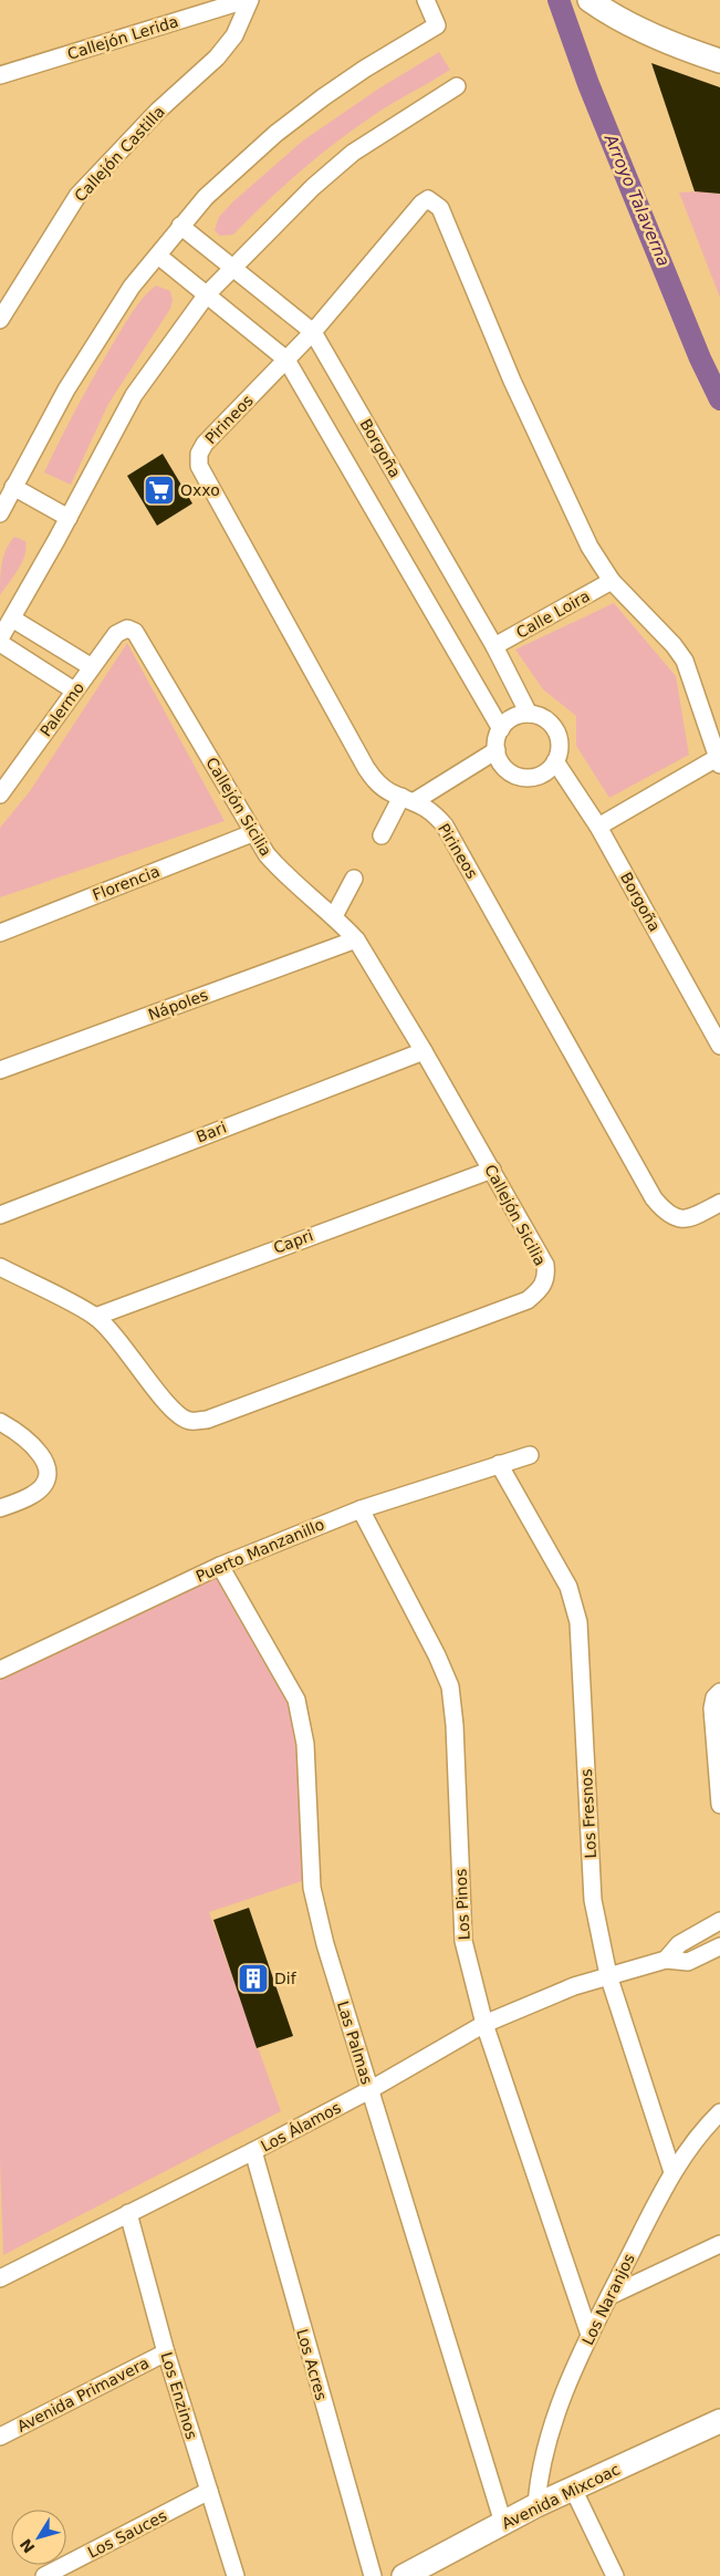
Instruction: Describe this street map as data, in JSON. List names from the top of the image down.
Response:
{
  "streets": {
    "street": [
      "Callejón Lerida",
      "Callejón Castilla",
      "Pirineos",
      "Borgoña",
      "Calle Loira",
      "Palermo",
      "Callejón Sicilia",
      "Florencia",
      "Nápoles",
      "Bari",
      "Capri",
      "Puerto Manzanillo",
      "Los Fresnos",
      "Los Pinos",
      "Las Palmas",
      "Los Álamos",
      "Los Naranjos",
      "Los Acres",
      "Avenida Primavera",
      "Los Enzinos",
      "Avenida Mixcoac",
      "Los Sauces"
    ]
  },
  "crossings": [
    ["Pirineos", "Borgoña"],
    ["Pirineos", "Calle Loira"],
    ["Borgoña", "Calle Loira"],
    ["Palermo", "Callejón Sicilia"],
    ["Callejón Sicilia", "Florencia"],
    ["Callejón Sicilia", "Nápoles"],
    ["Callejón Sicilia", "Bari"],
    ["Callejón Sicilia", "Capri"],
    ["Puerto Manzanillo", "Los Fresnos"],
    ["Puerto Manzanillo", "Los Pinos"],
    ["Puerto Manzanillo", "Las Palmas"],
    ["Los Fresnos", "Los Álamos"],
    ["Los Fresnos", "Los Naranjos"],
    ["Los Pinos", "Los Álamos"],
    ["Los Pinos", "Los Naranjos"],
    ["Las Palmas", "Los Álamos"],
    ["Las Palmas", "Avenida Mixcoac"],
    ["Los Álamos", "Los Acres"],
    ["Los Álamos", "Los Enzinos"],
    ["Los Naranjos", "Avenida Mixcoac"],
    ["Avenida Primavera", "Los Enzinos"],
    ["Los Enzinos", "Los Sauces"]
  ],
  "water": ["Arroyo Talaverna"],
  "places": {
    "supermarket": ["Oxxo"],
    "building": ["Dif"]
  },
  "north": "bottom left"
}
